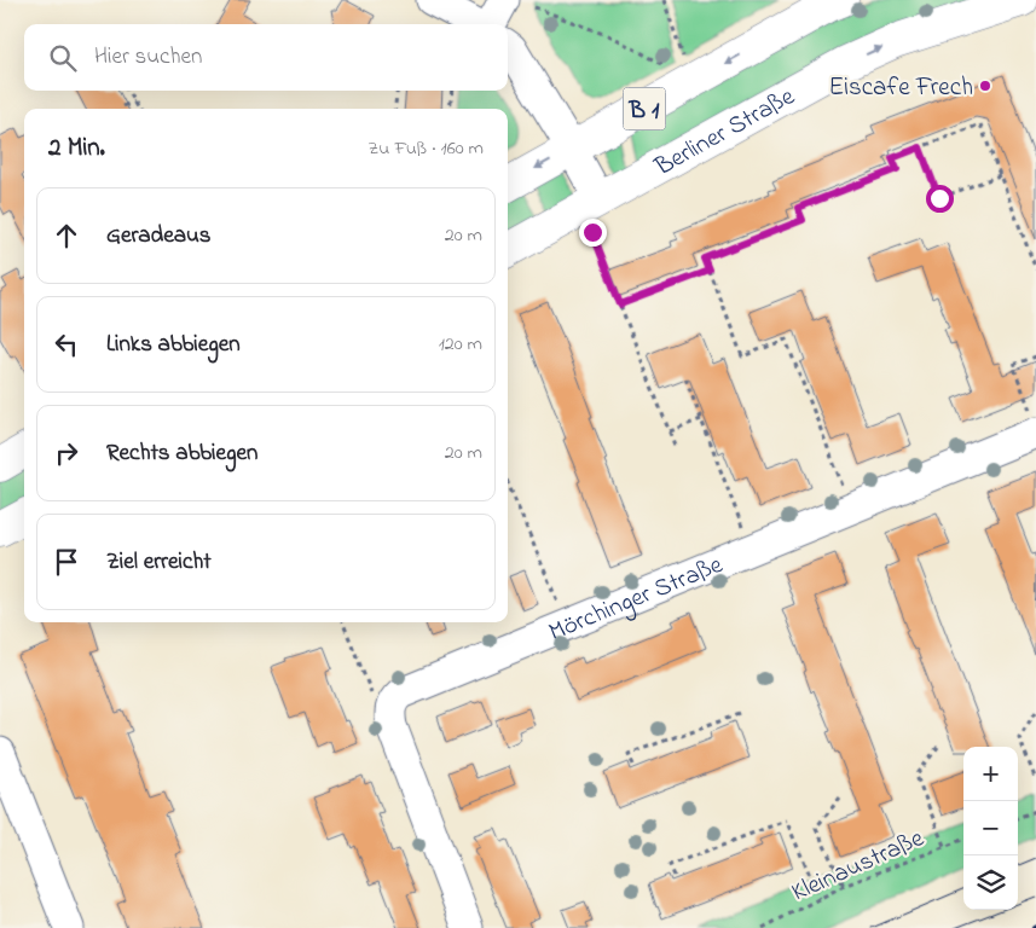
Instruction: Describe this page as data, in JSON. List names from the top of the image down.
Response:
{
  "streets": {
    "main road": ["B 1", "Berliner Straße"],
    "street": ["Mörchinger Straße"],
    "path": ["Kleinaustraße"]
  },
  "places": ["Eiscafe Frech"],
  "page": {
    "search": "Hier suchen",
    "heading": ["2 Min.", "Zu Fuß · 160 m"],
    "list": [
      ["Geradeaus", "20 m"],
      ["Links abbiegen", "120 m"],
      ["Rechts abbiegen", "20 m"],
      "Ziel erreicht"
    ],
    "map_buttons": ["+", "−"]
  }
}
